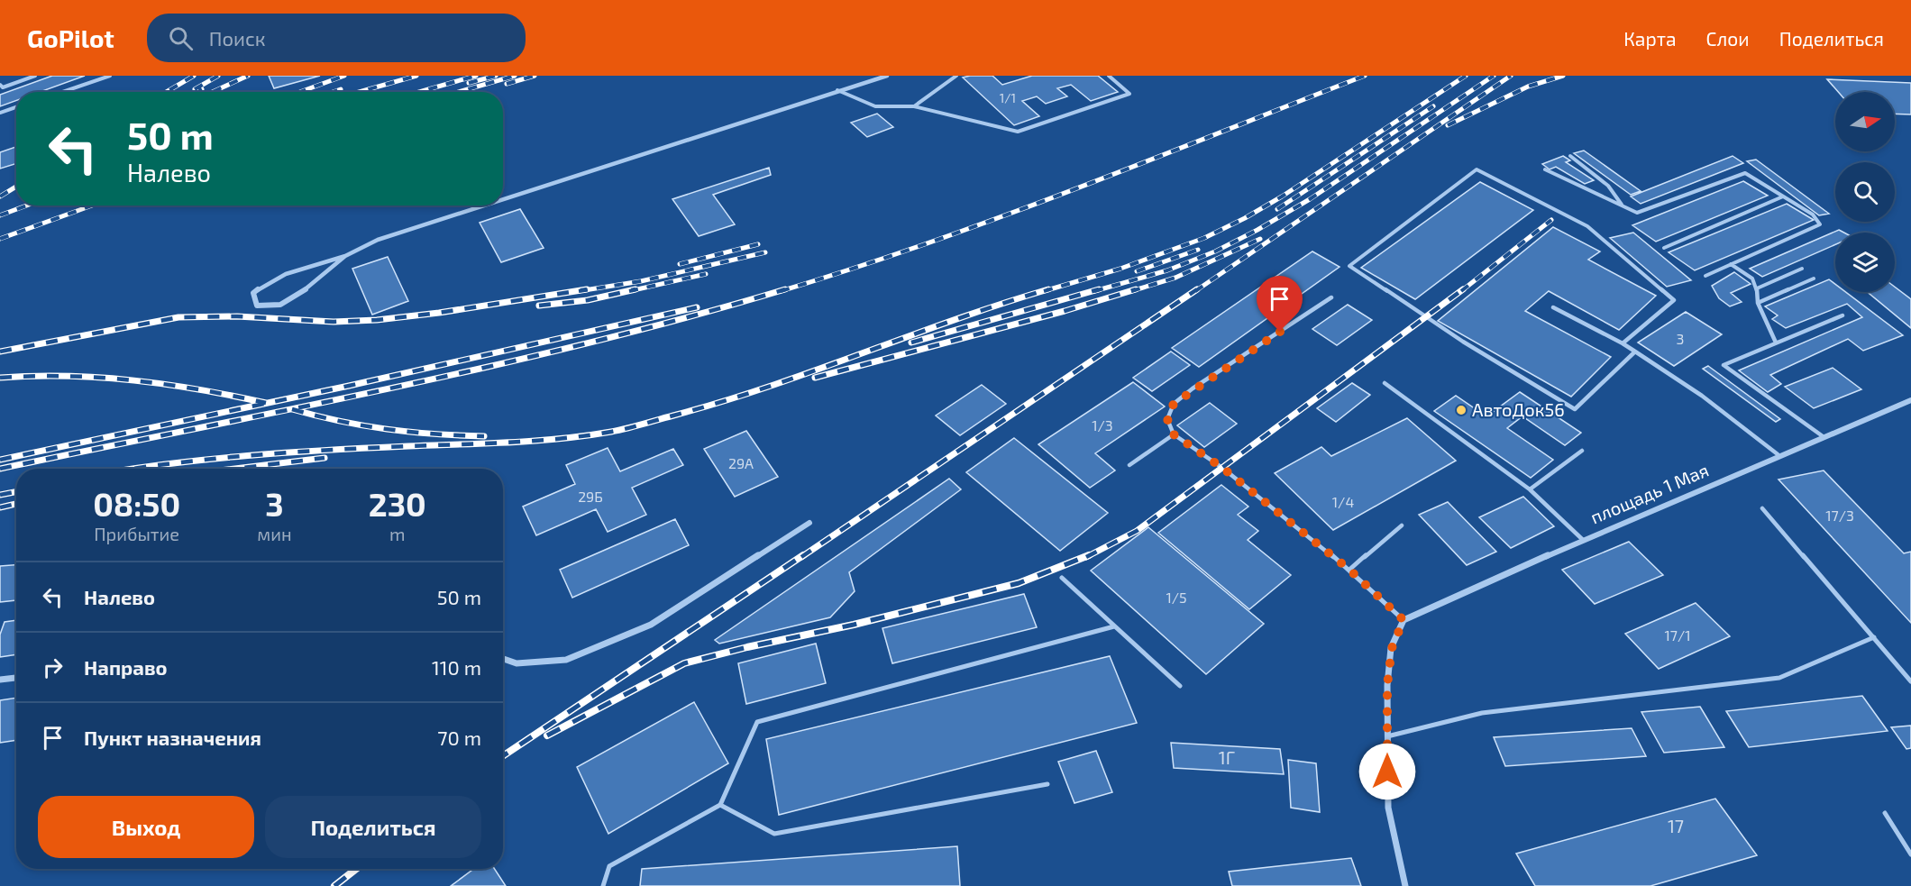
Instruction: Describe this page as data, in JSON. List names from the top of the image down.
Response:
{
  "streets": {
    "street": ["площадь 1 Мая"]
  },
  "places": ["АвтоДок56"],
  "house_numbers": [
    "1/1",
    "3",
    "1/3",
    "29А",
    "29Б",
    "1/4",
    "17/3",
    "1/5",
    "17/1",
    "1Г",
    "17"
  ],
  "north": "right",
  "page": {
    "header": "GoPilot",
    "search": "Поиск",
    "nav": ["Карта", "Слои", "Поделиться"],
    "turn": ["50 m", "Налево"],
    "eta": [
      "08:50",
      "Прибытие",
      "3",
      "мин",
      "230",
      "m"
    ],
    "list": [
      {
        "name": "Налево",
        "value": "50 m"
      },
      {
        "name": "Направо",
        "value": "110 m"
      },
      {
        "name": "Пункт назначения",
        "value": "70 m"
      }
    ],
    "buttons": ["Выход", "Поделиться"]
  }
}
